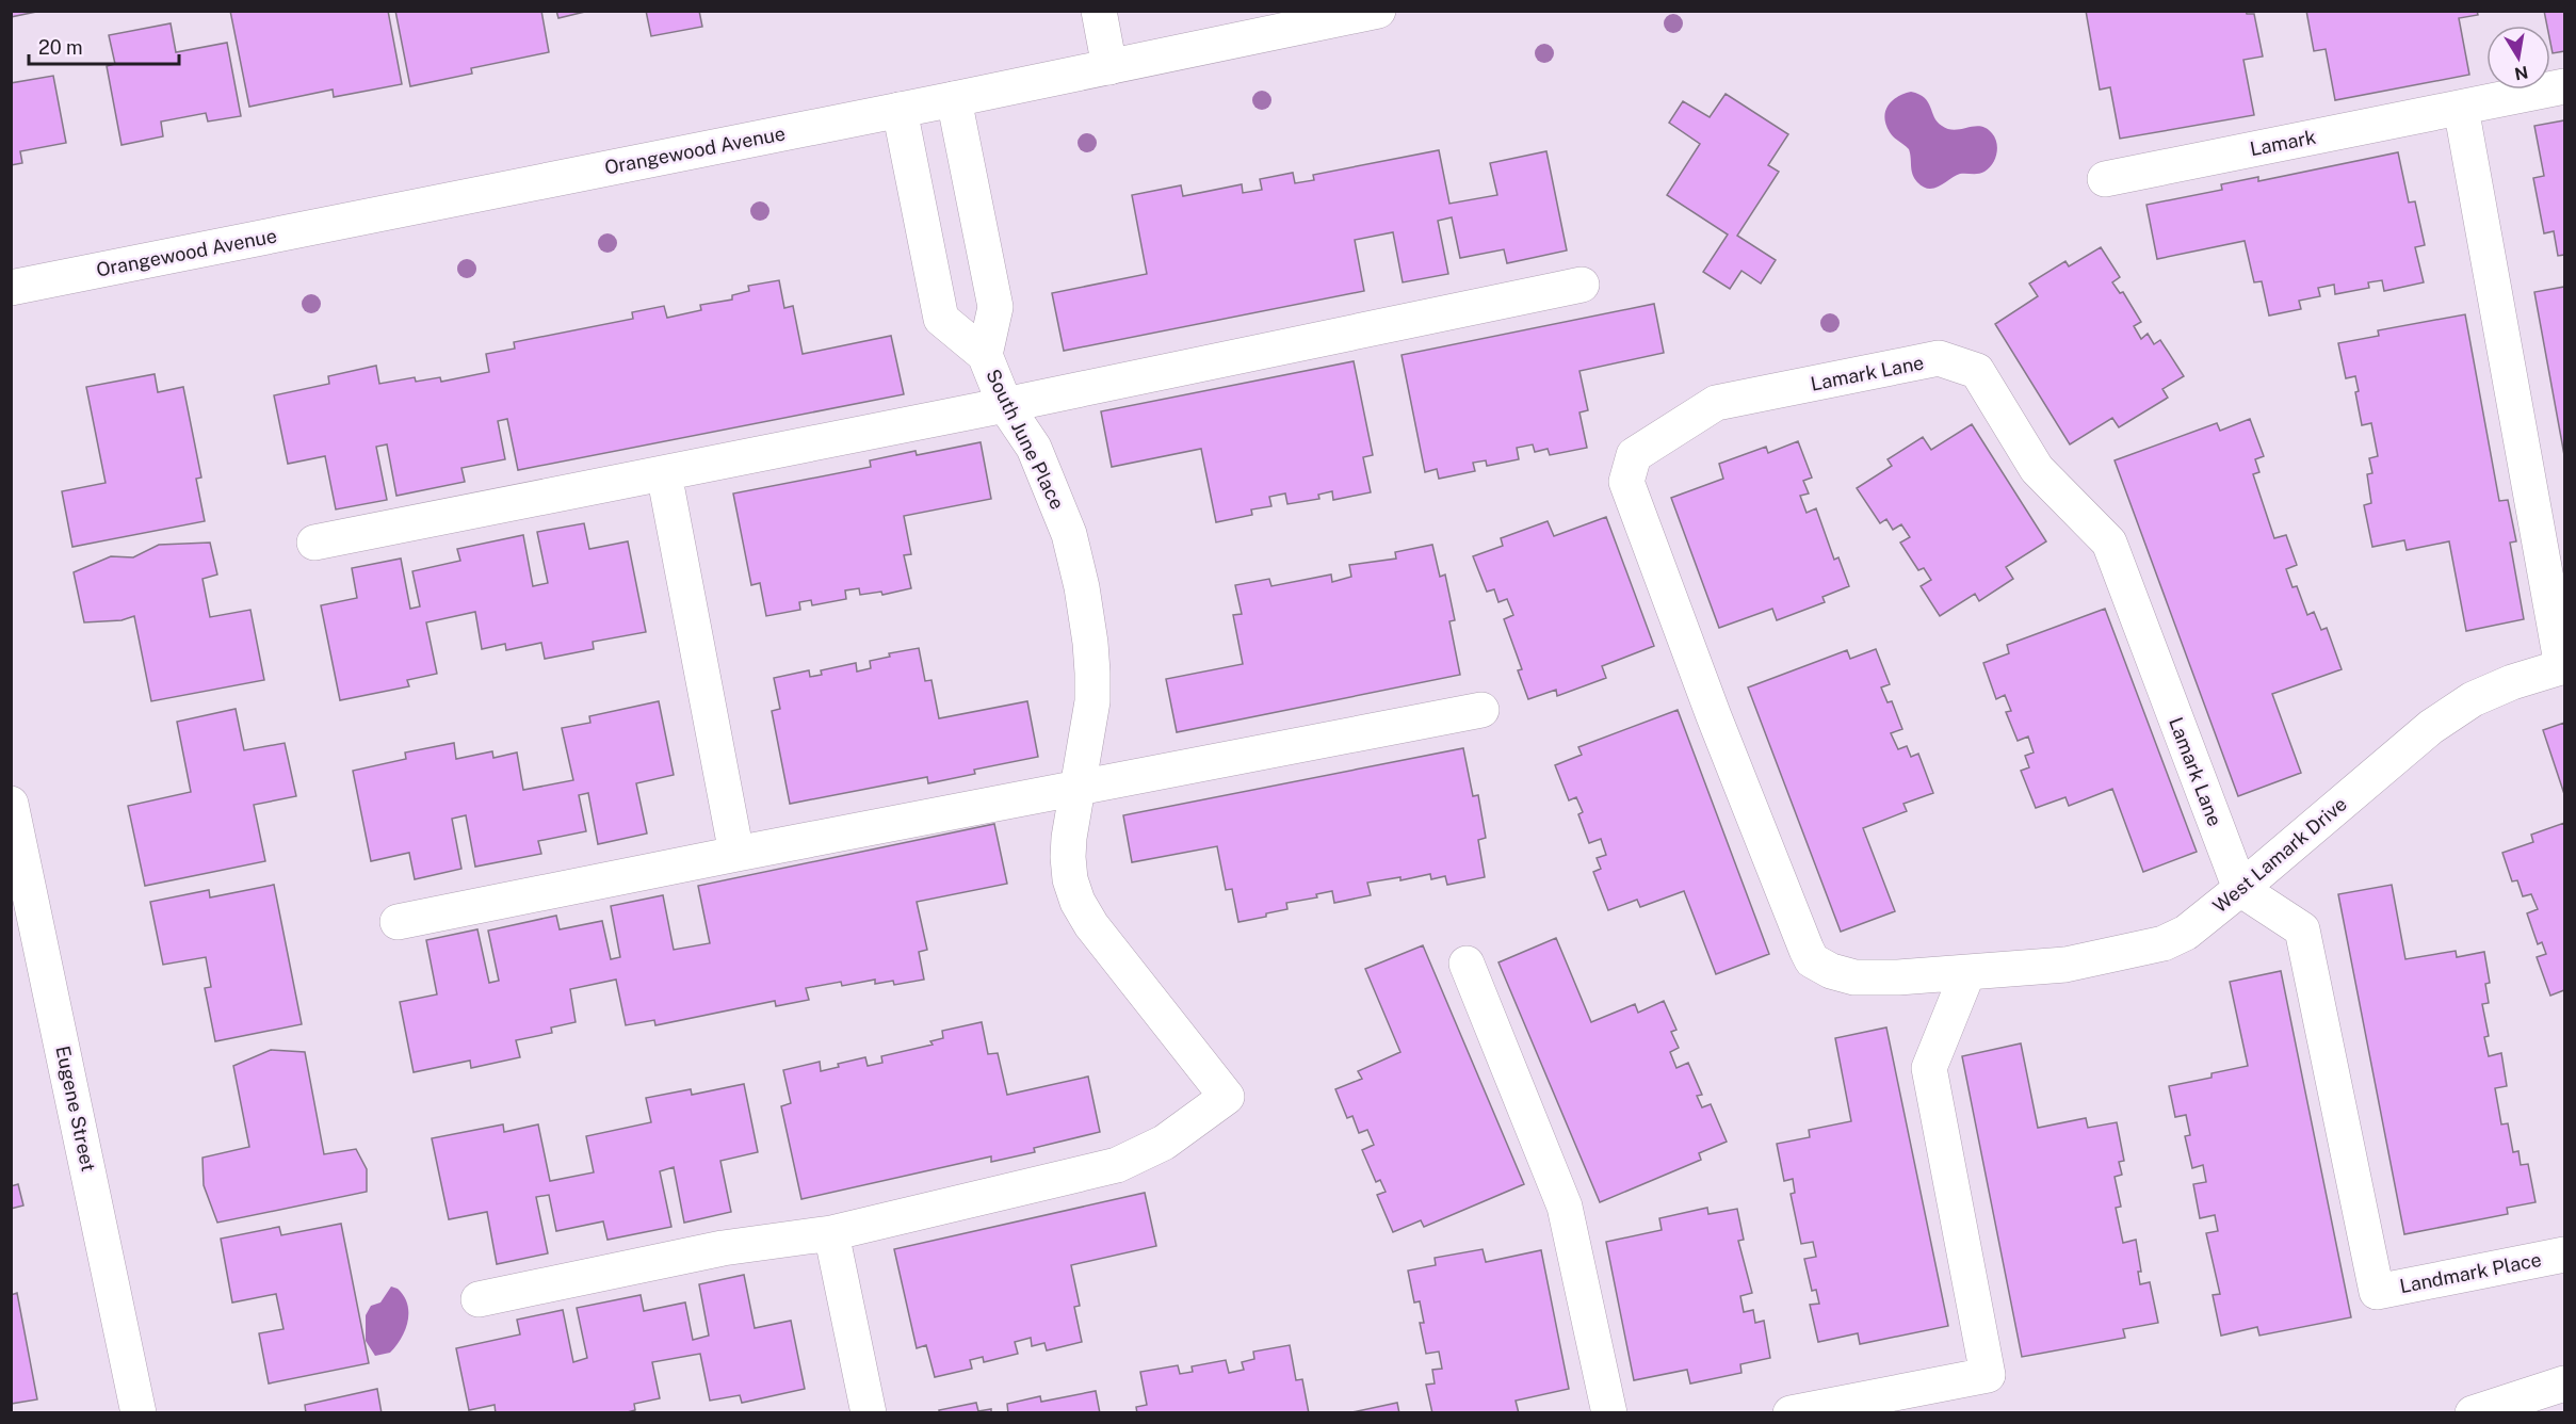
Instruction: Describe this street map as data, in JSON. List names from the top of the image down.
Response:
{
  "streets": {
    "street": [
      "Lamark",
      "Orangewood Avenue",
      "Lamark Lane",
      "South June Place",
      "West Lamark Drive",
      "Eugene Street",
      "Landmark Place"
    ]
  },
  "crossings": [
    ["Orangewood Avenue", "South June Place"],
    ["Lamark Lane", "West Lamark Drive"],
    ["Lamark Lane", "Landmark Place"],
    ["West Lamark Drive", "Landmark Place"]
  ],
  "scale_bar": "20 m",
  "north": "bottom"
}
